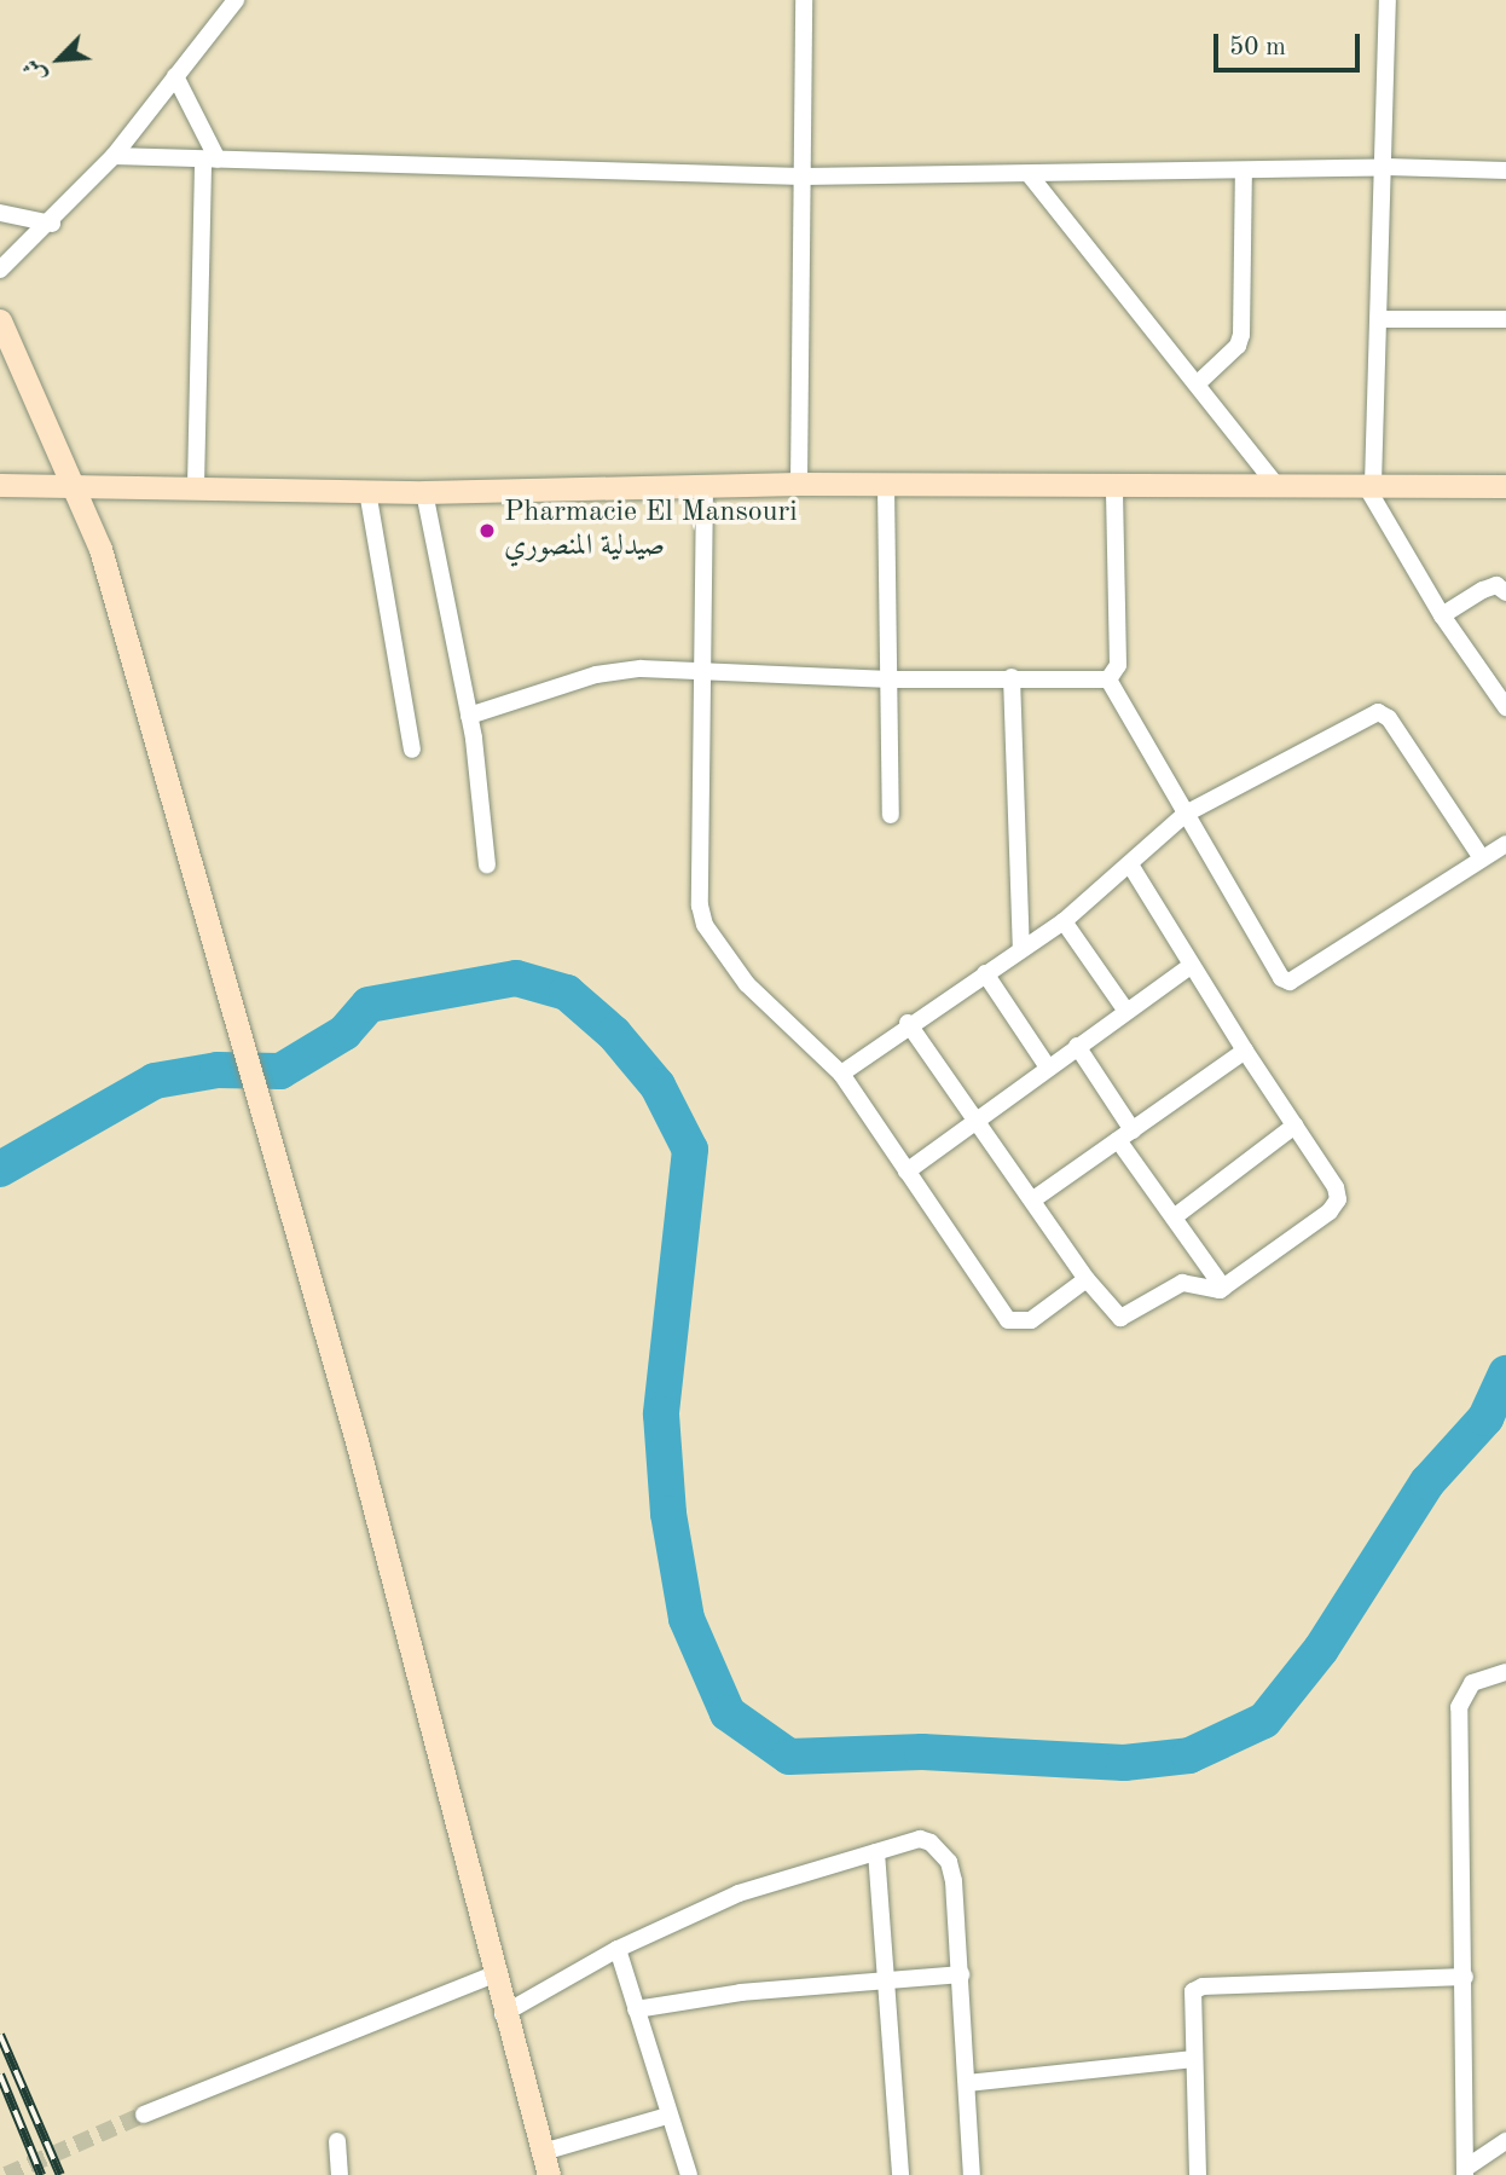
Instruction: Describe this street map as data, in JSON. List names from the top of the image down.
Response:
{
  "places": ["Pharmacie El Mansouri صيدلية المنصوري"],
  "scale_bar": "50 m",
  "north": "bottom left"
}
